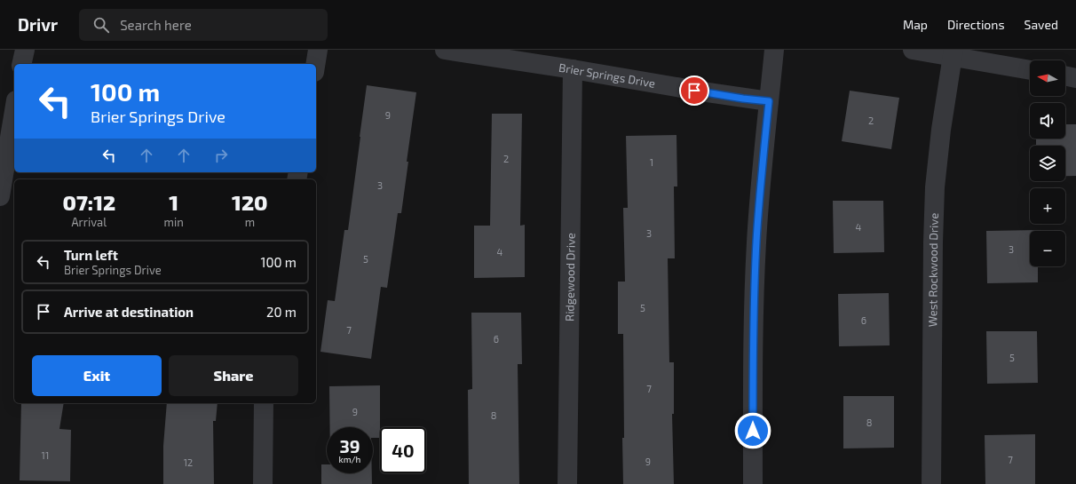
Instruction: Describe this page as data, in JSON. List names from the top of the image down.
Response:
{
  "streets": {
    "street": ["Brier Springs Drive", "West Rockwood Drive", "Ridgewood Drive"]
  },
  "crossings": [
    ["Brier Springs Drive", "Ridgewood Drive"]
  ],
  "house_numbers": [
    "9",
    "2",
    "2",
    "1",
    "3",
    "4",
    "3",
    "3",
    "4",
    "5",
    "5",
    "6",
    "7",
    "6",
    "5",
    "7",
    "9",
    "8",
    "8",
    "11",
    "7",
    "9",
    "12"
  ],
  "north": "left",
  "page": {
    "header": "Drivr",
    "search": "Search here",
    "nav": ["Map", "Directions", "Saved"],
    "map_buttons": ["+", "−"],
    "turn": ["100 m", "Brier Springs Drive"],
    "eta": [
      "07:12",
      "Arrival",
      "1",
      "min",
      "120",
      "m"
    ],
    "list": [
      {
        "name": "Turn left",
        "note": "Brier Springs Drive",
        "value": "100 m"
      },
      {
        "name": "Arrive at destination",
        "value": "20 m"
      }
    ],
    "buttons": ["Exit", "Share"],
    "speed": "39 km/h",
    "limit": "40"
  }
}
